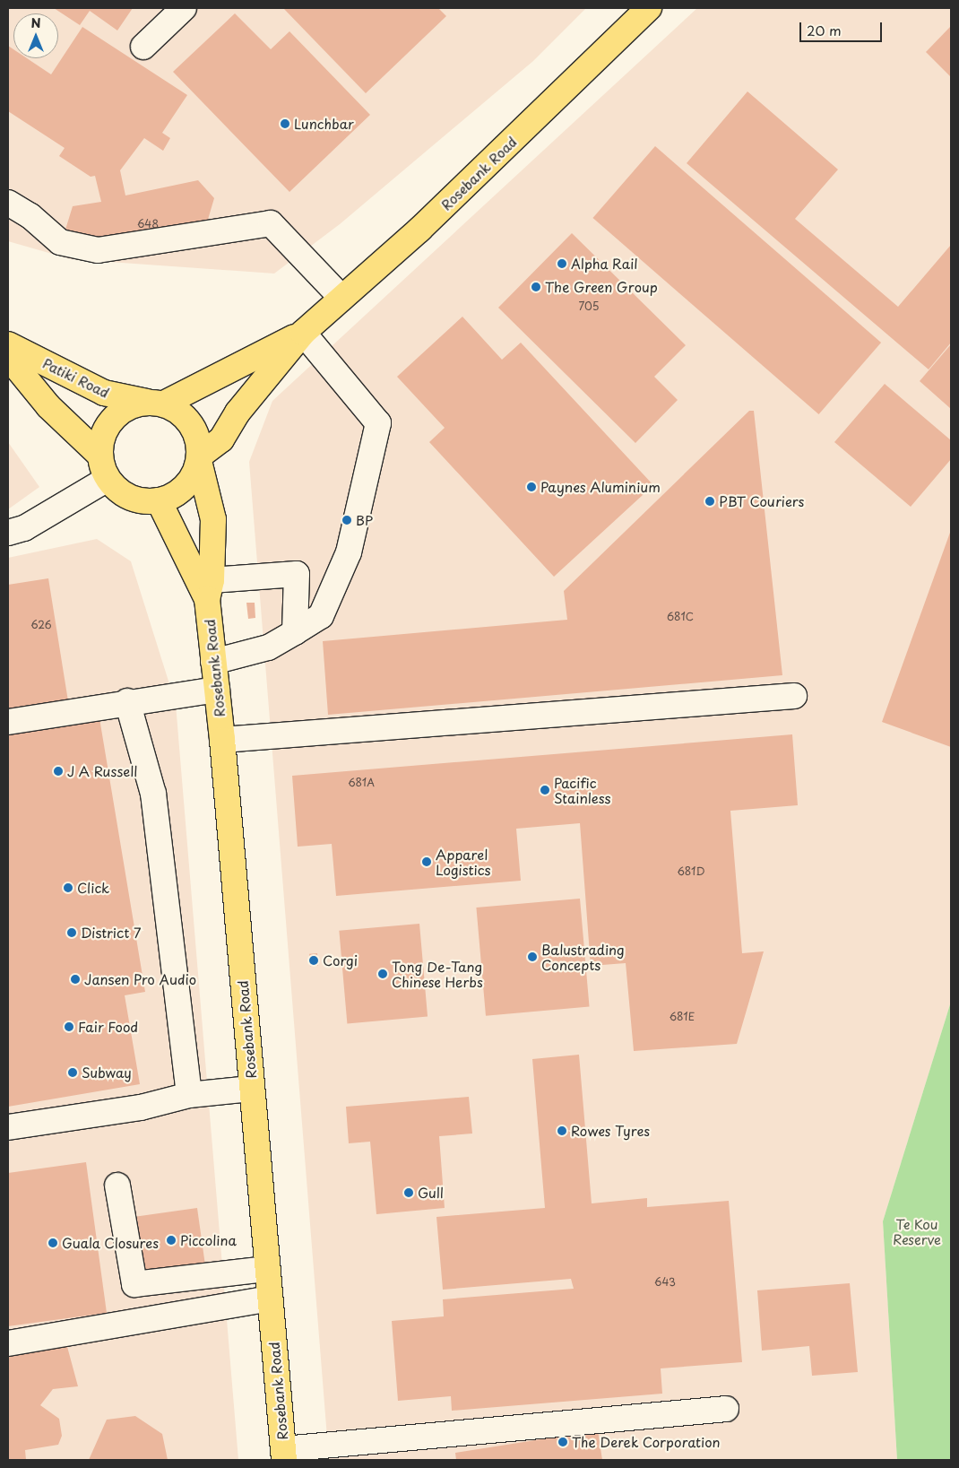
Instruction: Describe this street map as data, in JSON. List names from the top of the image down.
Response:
{
  "streets": {
    "main road": ["Rosebank Road", "Patiki Road"]
  },
  "crossings": [
    ["Rosebank Road", "Patiki Road"]
  ],
  "parks": ["Te Kou Reserve"],
  "places": [
    "Lunchbar",
    "Alpha Rail",
    "The Green Group",
    "Paynes Aluminium",
    "PBT Couriers",
    "BP",
    "J A Russell",
    "Pacific Stainless",
    "Apparel Logistics",
    "Click",
    "District 7",
    "Balustrading Concepts",
    "Corgi",
    "Tong De-Tang Chinese Herbs",
    "Jansen Pro Audio",
    "Fair Food",
    "Subway",
    "Rowes Tyres",
    "Gull",
    "Piccolina",
    "Guala Closures",
    "The Derek Corporation"
  ],
  "house_numbers": [
    "648",
    "705",
    "681C",
    "626",
    "681A",
    "681D",
    "681E",
    "643"
  ],
  "scale_bar": "20 m",
  "north": "top"
}
